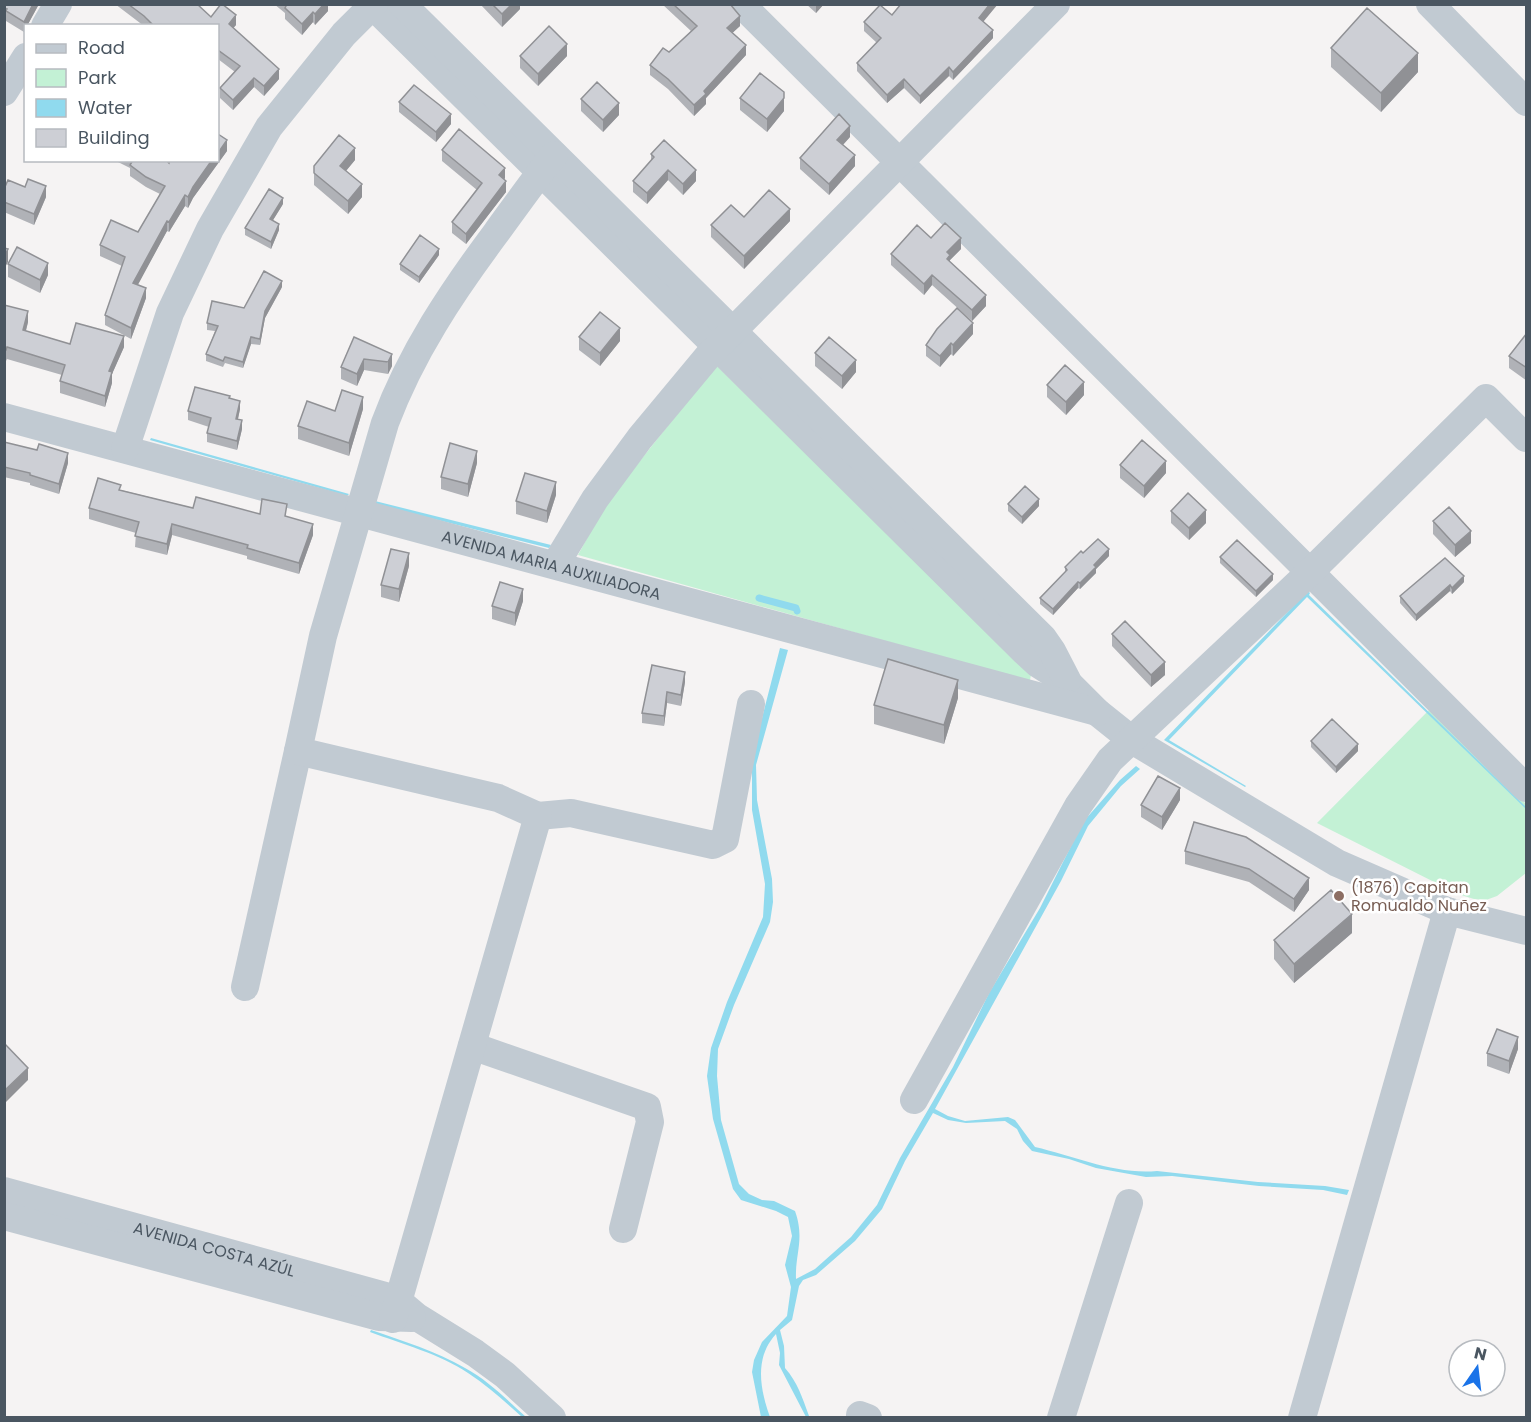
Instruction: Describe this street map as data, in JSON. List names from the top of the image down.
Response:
{
  "streets": {
    "street": ["AVENIDA MARIA AUXILIADORA", "AVENIDA COSTA AZÚL"]
  },
  "places": ["(1876) Capitan Romualdo Nuñez"],
  "legend": [
    "Road",
    "Park",
    "Water",
    "Building"
  ],
  "north": "top"
}
